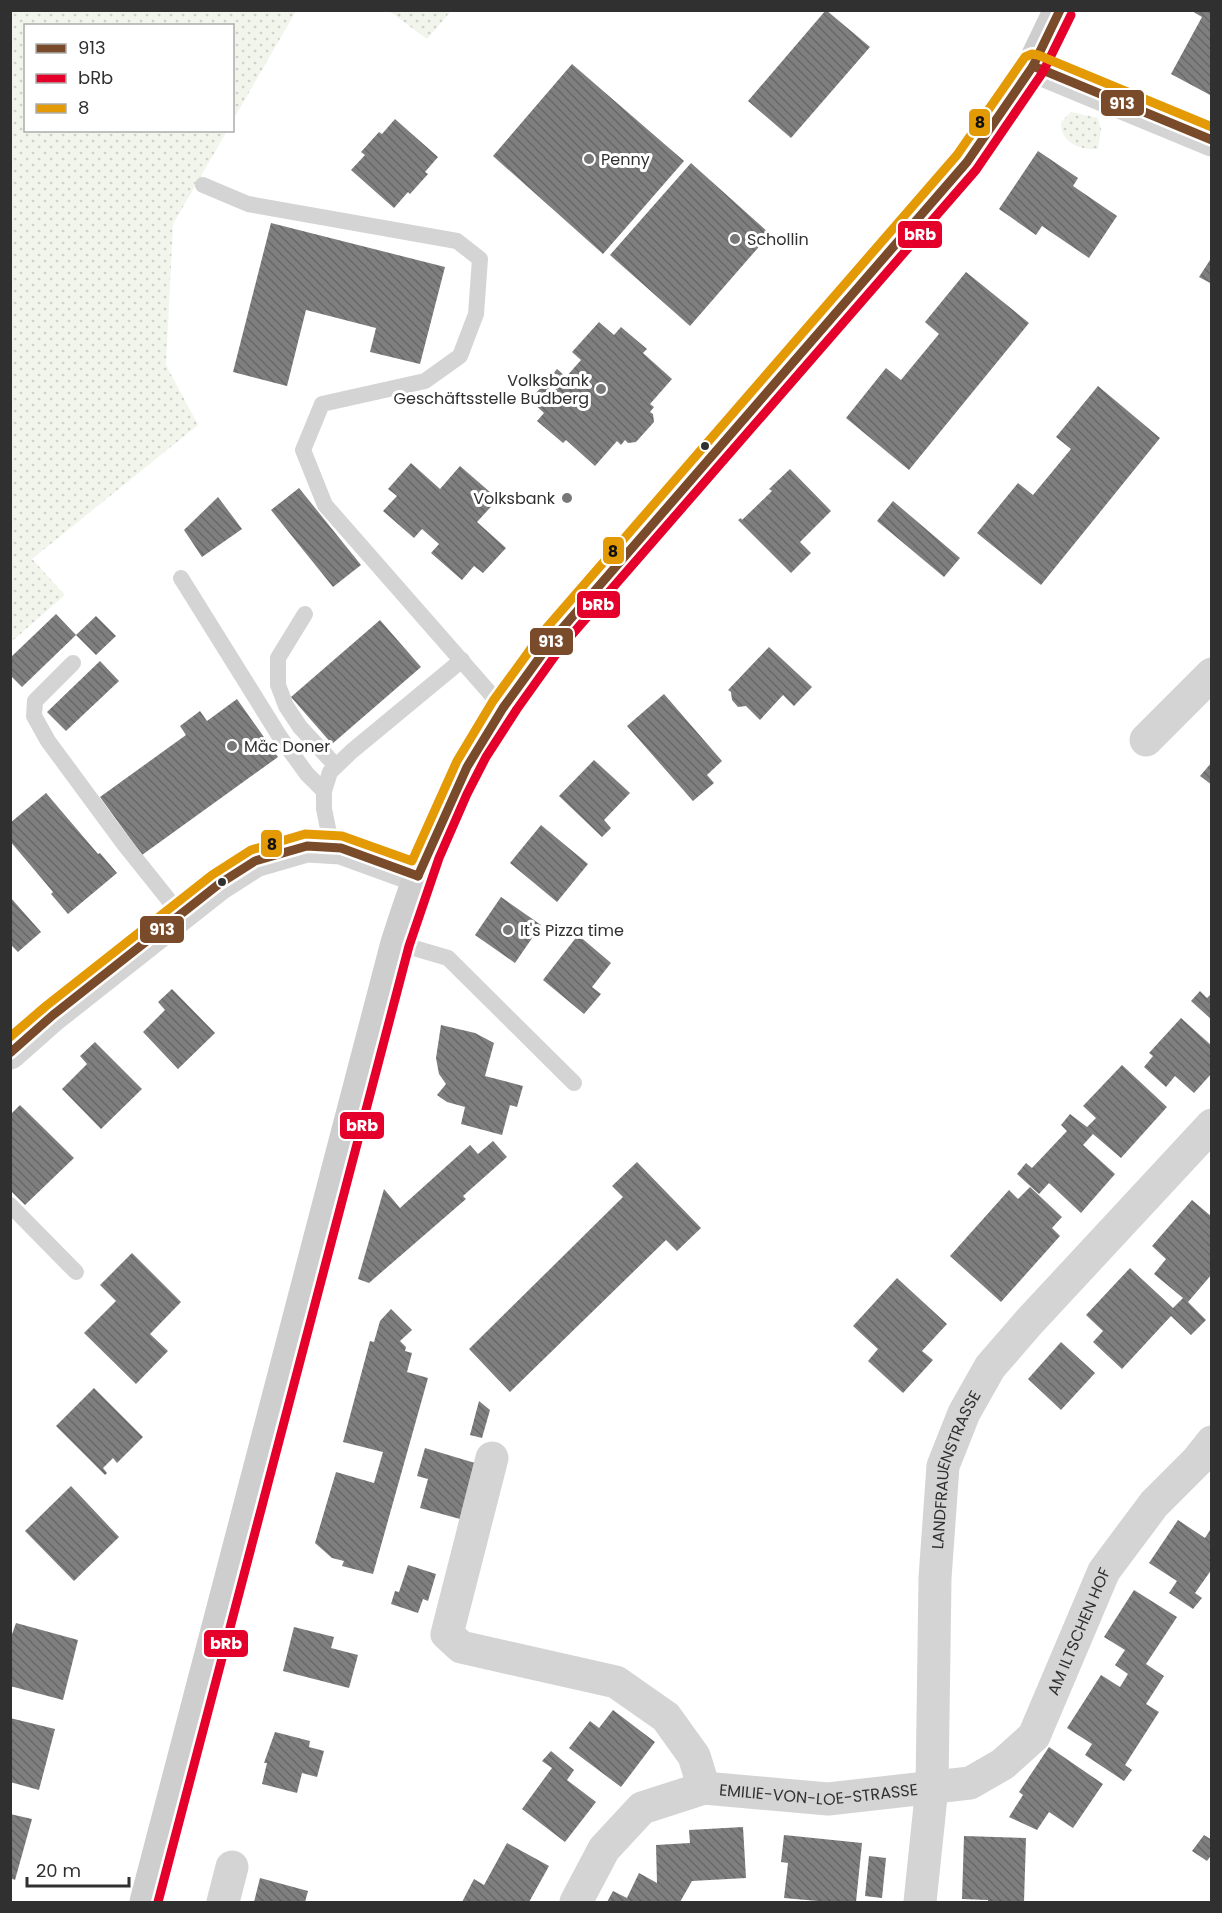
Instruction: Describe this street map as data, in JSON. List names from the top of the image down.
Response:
{
  "streets": {
    "street": ["LANDFRAUENSTRASSE", "AM ILTSCHEN HOF", "EMILIE-VON-LOE-STRASSE"]
  },
  "crossings": [
    ["LANDFRAUENSTRASSE", "AM ILTSCHEN HOF"],
    ["LANDFRAUENSTRASSE", "EMILIE-VON-LOE-STRASSE"],
    ["AM ILTSCHEN HOF", "EMILIE-VON-LOE-STRASSE"]
  ],
  "places": [
    "Penny",
    "Schollin",
    "Volksbank Geschäftsstelle Budberg",
    "Volksbank",
    "Mäc Doner",
    "It's Pizza time"
  ],
  "lines": ["transit line 913", "transit line bRb", "transit line 8"],
  "legend": ["913", "bRb", "8"],
  "scale_bar": "20 m"
}
